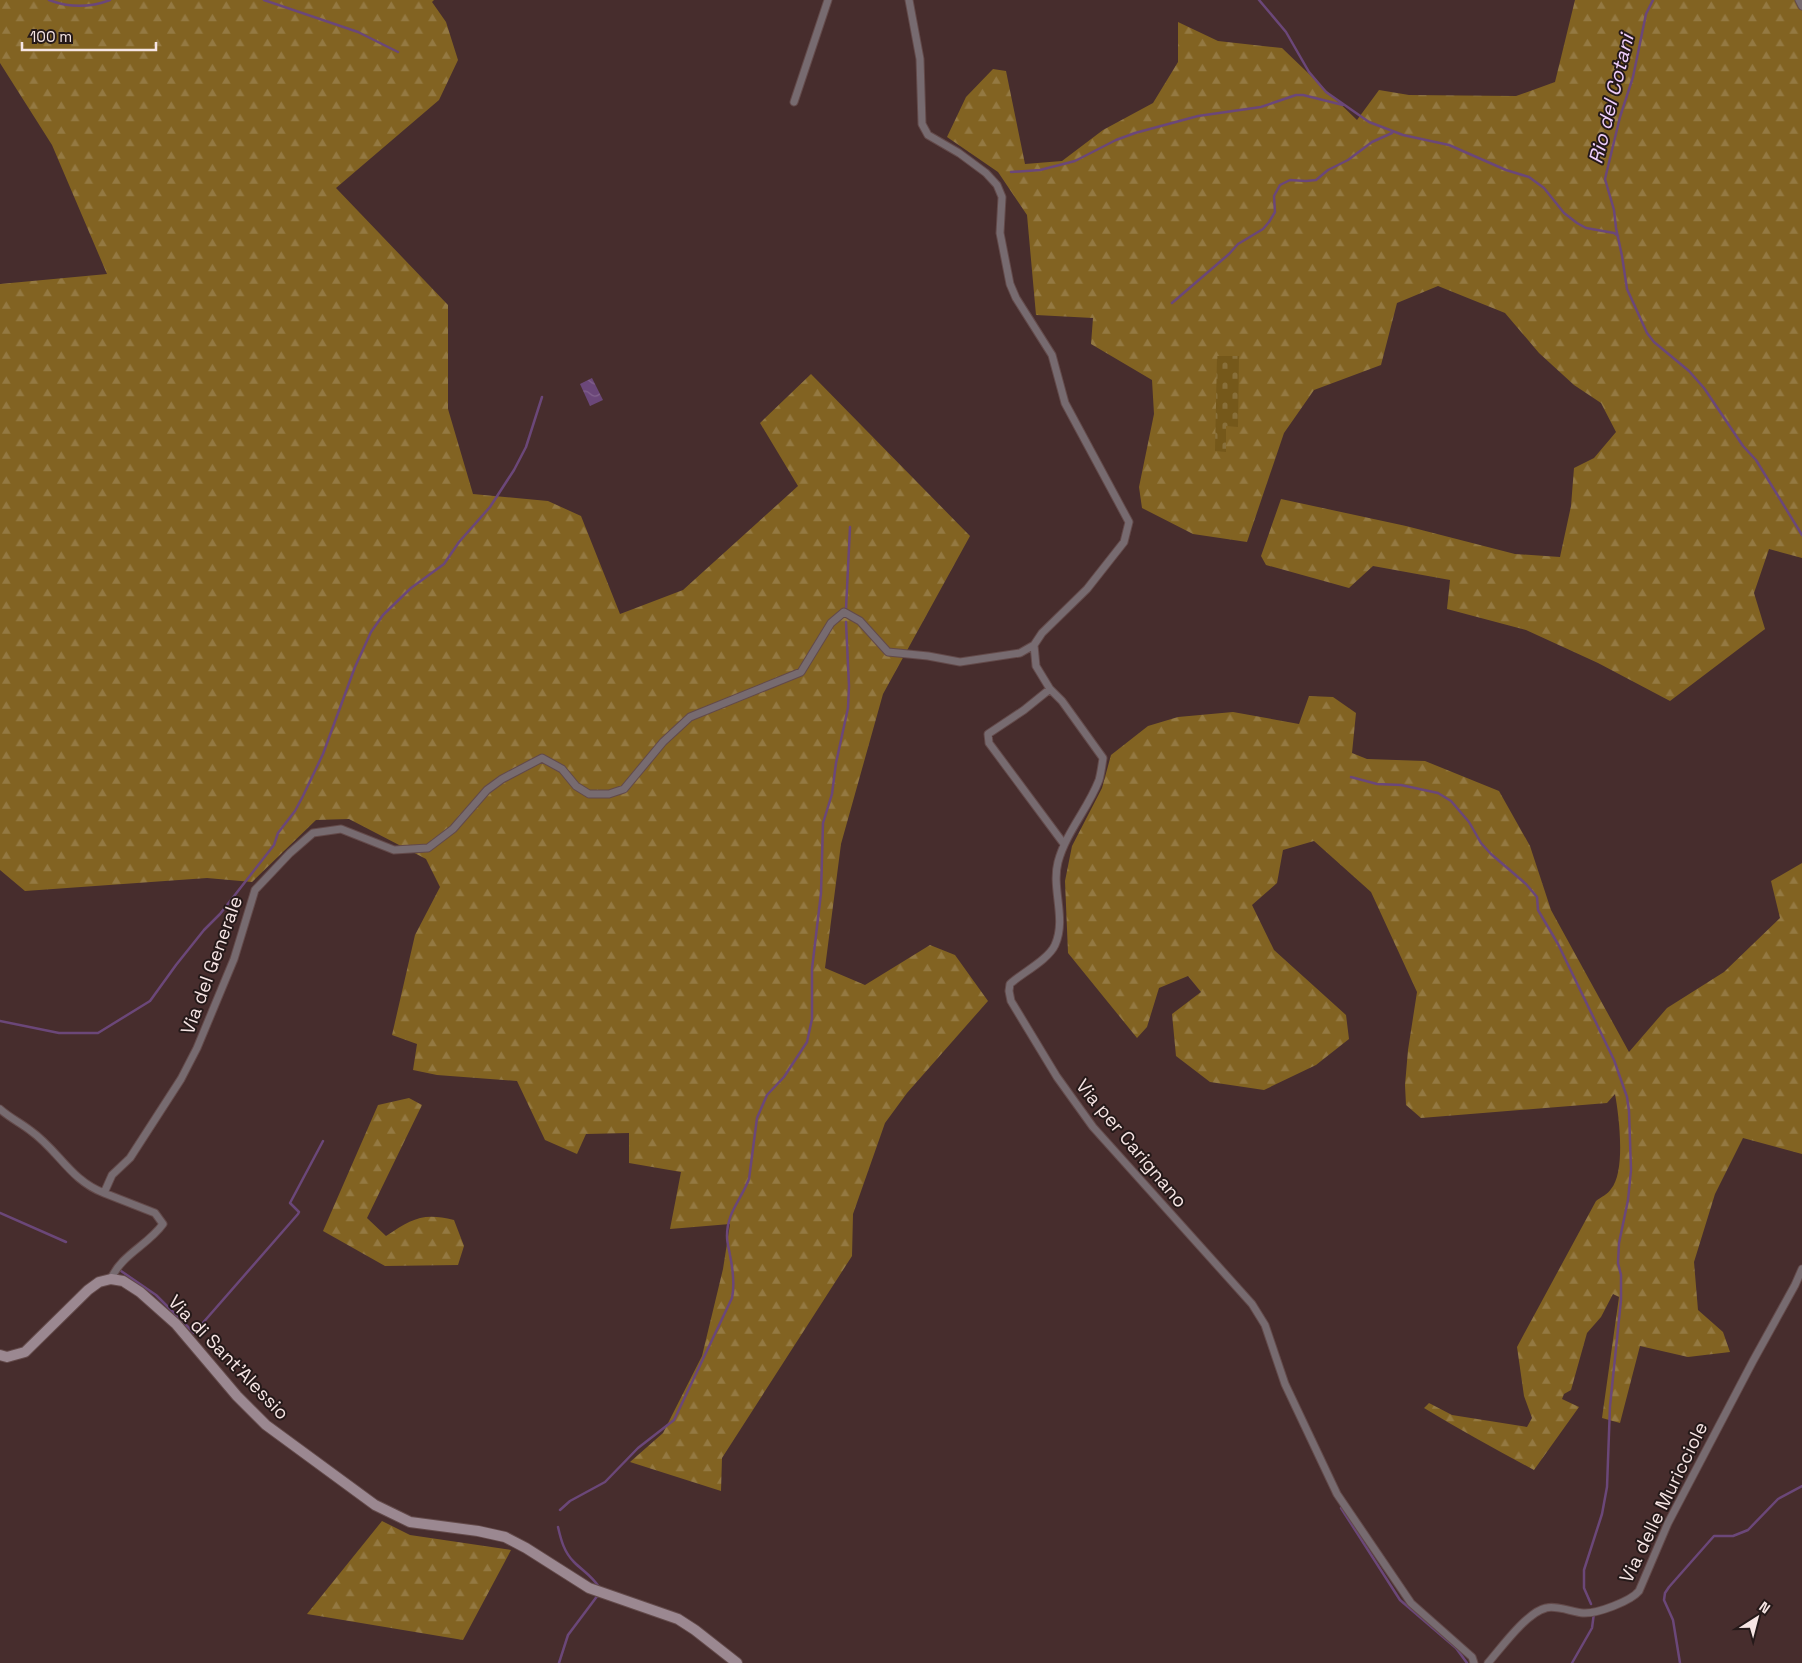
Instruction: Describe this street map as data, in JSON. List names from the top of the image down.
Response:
{
  "streets": {
    "street": [
      "Via del Generale",
      "Via per Carignano",
      "Via di Sant'Alessio",
      "Via delle Muricciole"
    ]
  },
  "crossings": [
    ["Via del Generale", "Via per Carignano"]
  ],
  "water": ["Rio del Cotani"],
  "scale_bar": "100 m",
  "north": "top right"
}
